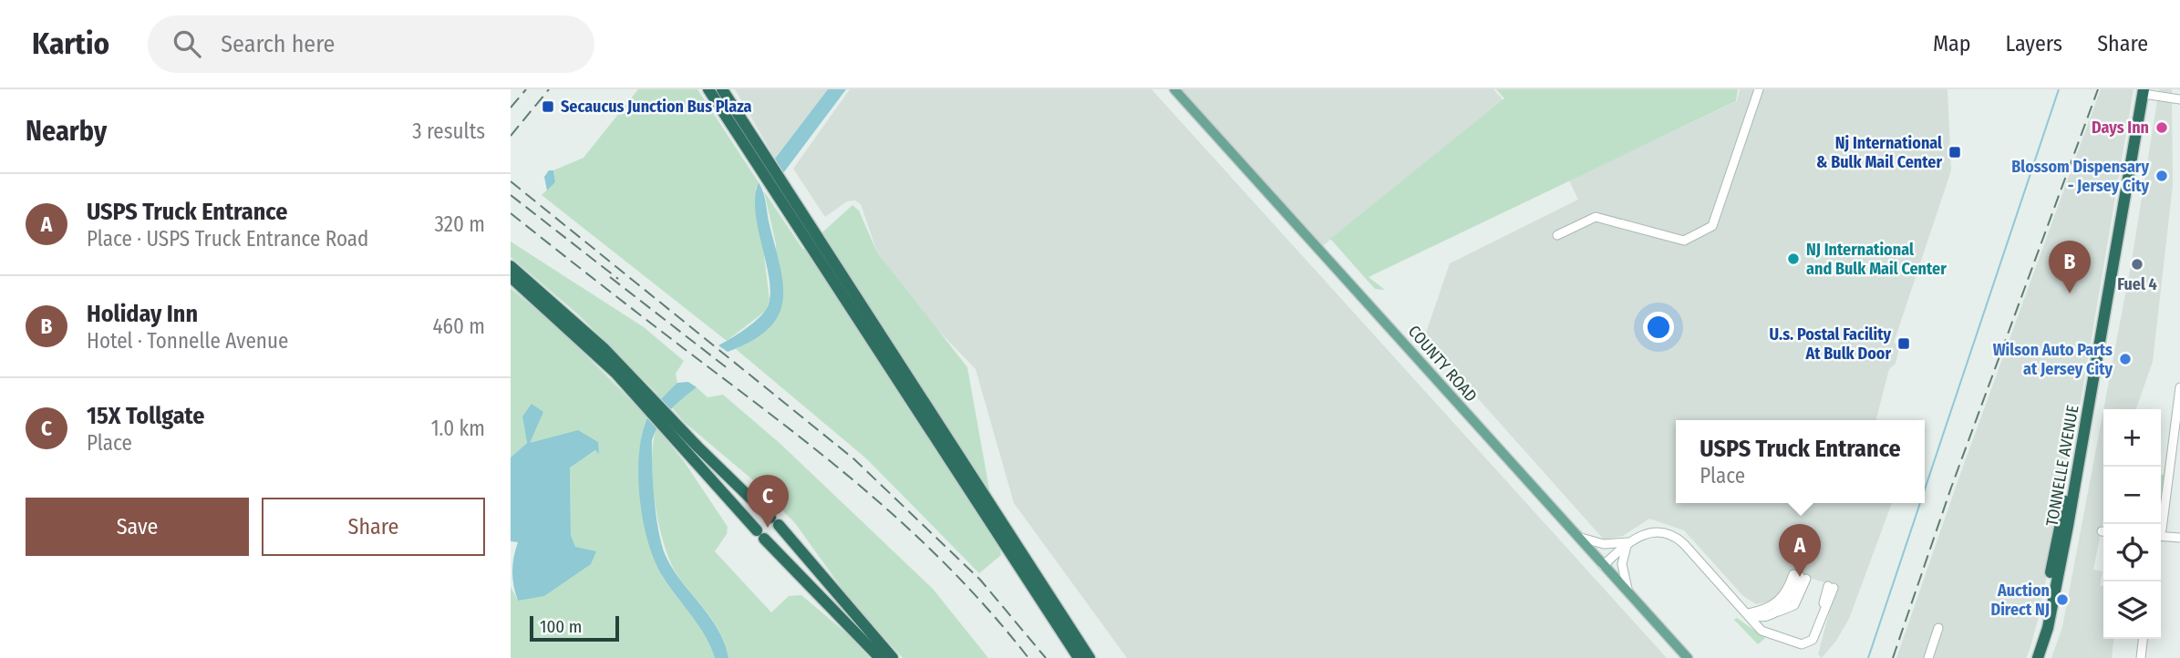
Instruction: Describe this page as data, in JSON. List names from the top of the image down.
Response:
{
  "streets": {
    "highway": ["TONNELLE AVENUE"],
    "main road": ["COUNTY ROAD"]
  },
  "places": {
    "transit": ["Secaucus Junction Bus Plaza", "Nj International & Bulk Mail Center", "U.s. Postal Facility At Bulk Door"],
    "other": [
      "Days Inn",
      "Blossom Dispensary - Jersey City",
      "NJ International and Bulk Mail Center",
      "Fuel 4",
      "Wilson Auto Parts at Jersey City",
      "Auction Direct NJ"
    ]
  },
  "scale_bar": "100 m",
  "page": {
    "header": "Kartio",
    "search": "Search here",
    "nav": ["Map", "Layers", "Share"],
    "heading": ["Nearby", "3 results"],
    "list": [
      {
        "mark": "A",
        "name": "USPS Truck Entrance",
        "note": "Place · USPS Truck Entrance Road",
        "value": "320 m"
      },
      {
        "mark": "B",
        "name": "Holiday Inn",
        "note": "Hotel · Tonnelle Avenue",
        "value": "460 m"
      },
      {
        "mark": "C",
        "name": "15X Tollgate",
        "note": "Place",
        "value": "1.0 km"
      }
    ],
    "pins": ["B", "C", "A"],
    "map_buttons": ["+", "−"],
    "popup": ["USPS Truck Entrance", "Place"],
    "buttons": ["Save", "Share"],
    "scale": "100 m"
  }
}
